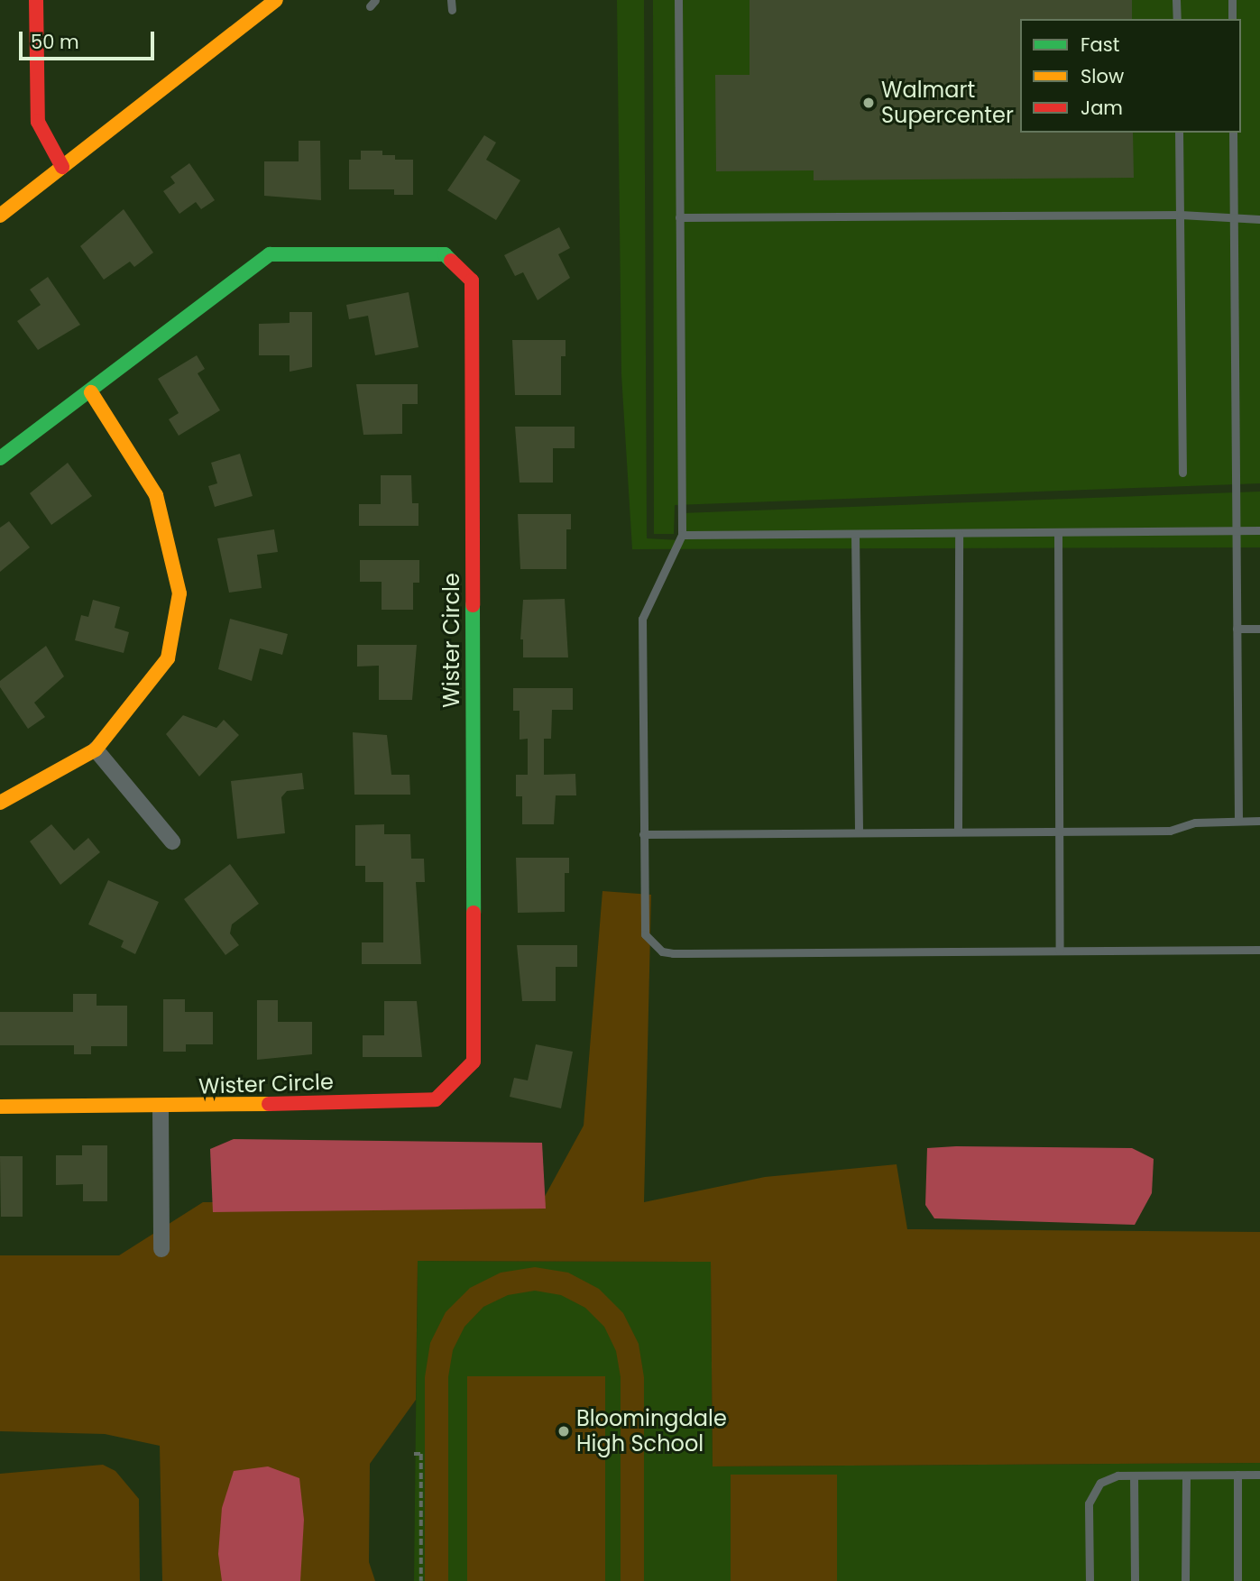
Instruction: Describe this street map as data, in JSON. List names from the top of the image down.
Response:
{
  "streets": {
    "street": ["Wister Circle"]
  },
  "places": ["Walmart Supercenter", "Bloomingdale High School"],
  "legend": ["Fast", "Slow", "Jam"],
  "scale_bar": "50 m"
}
